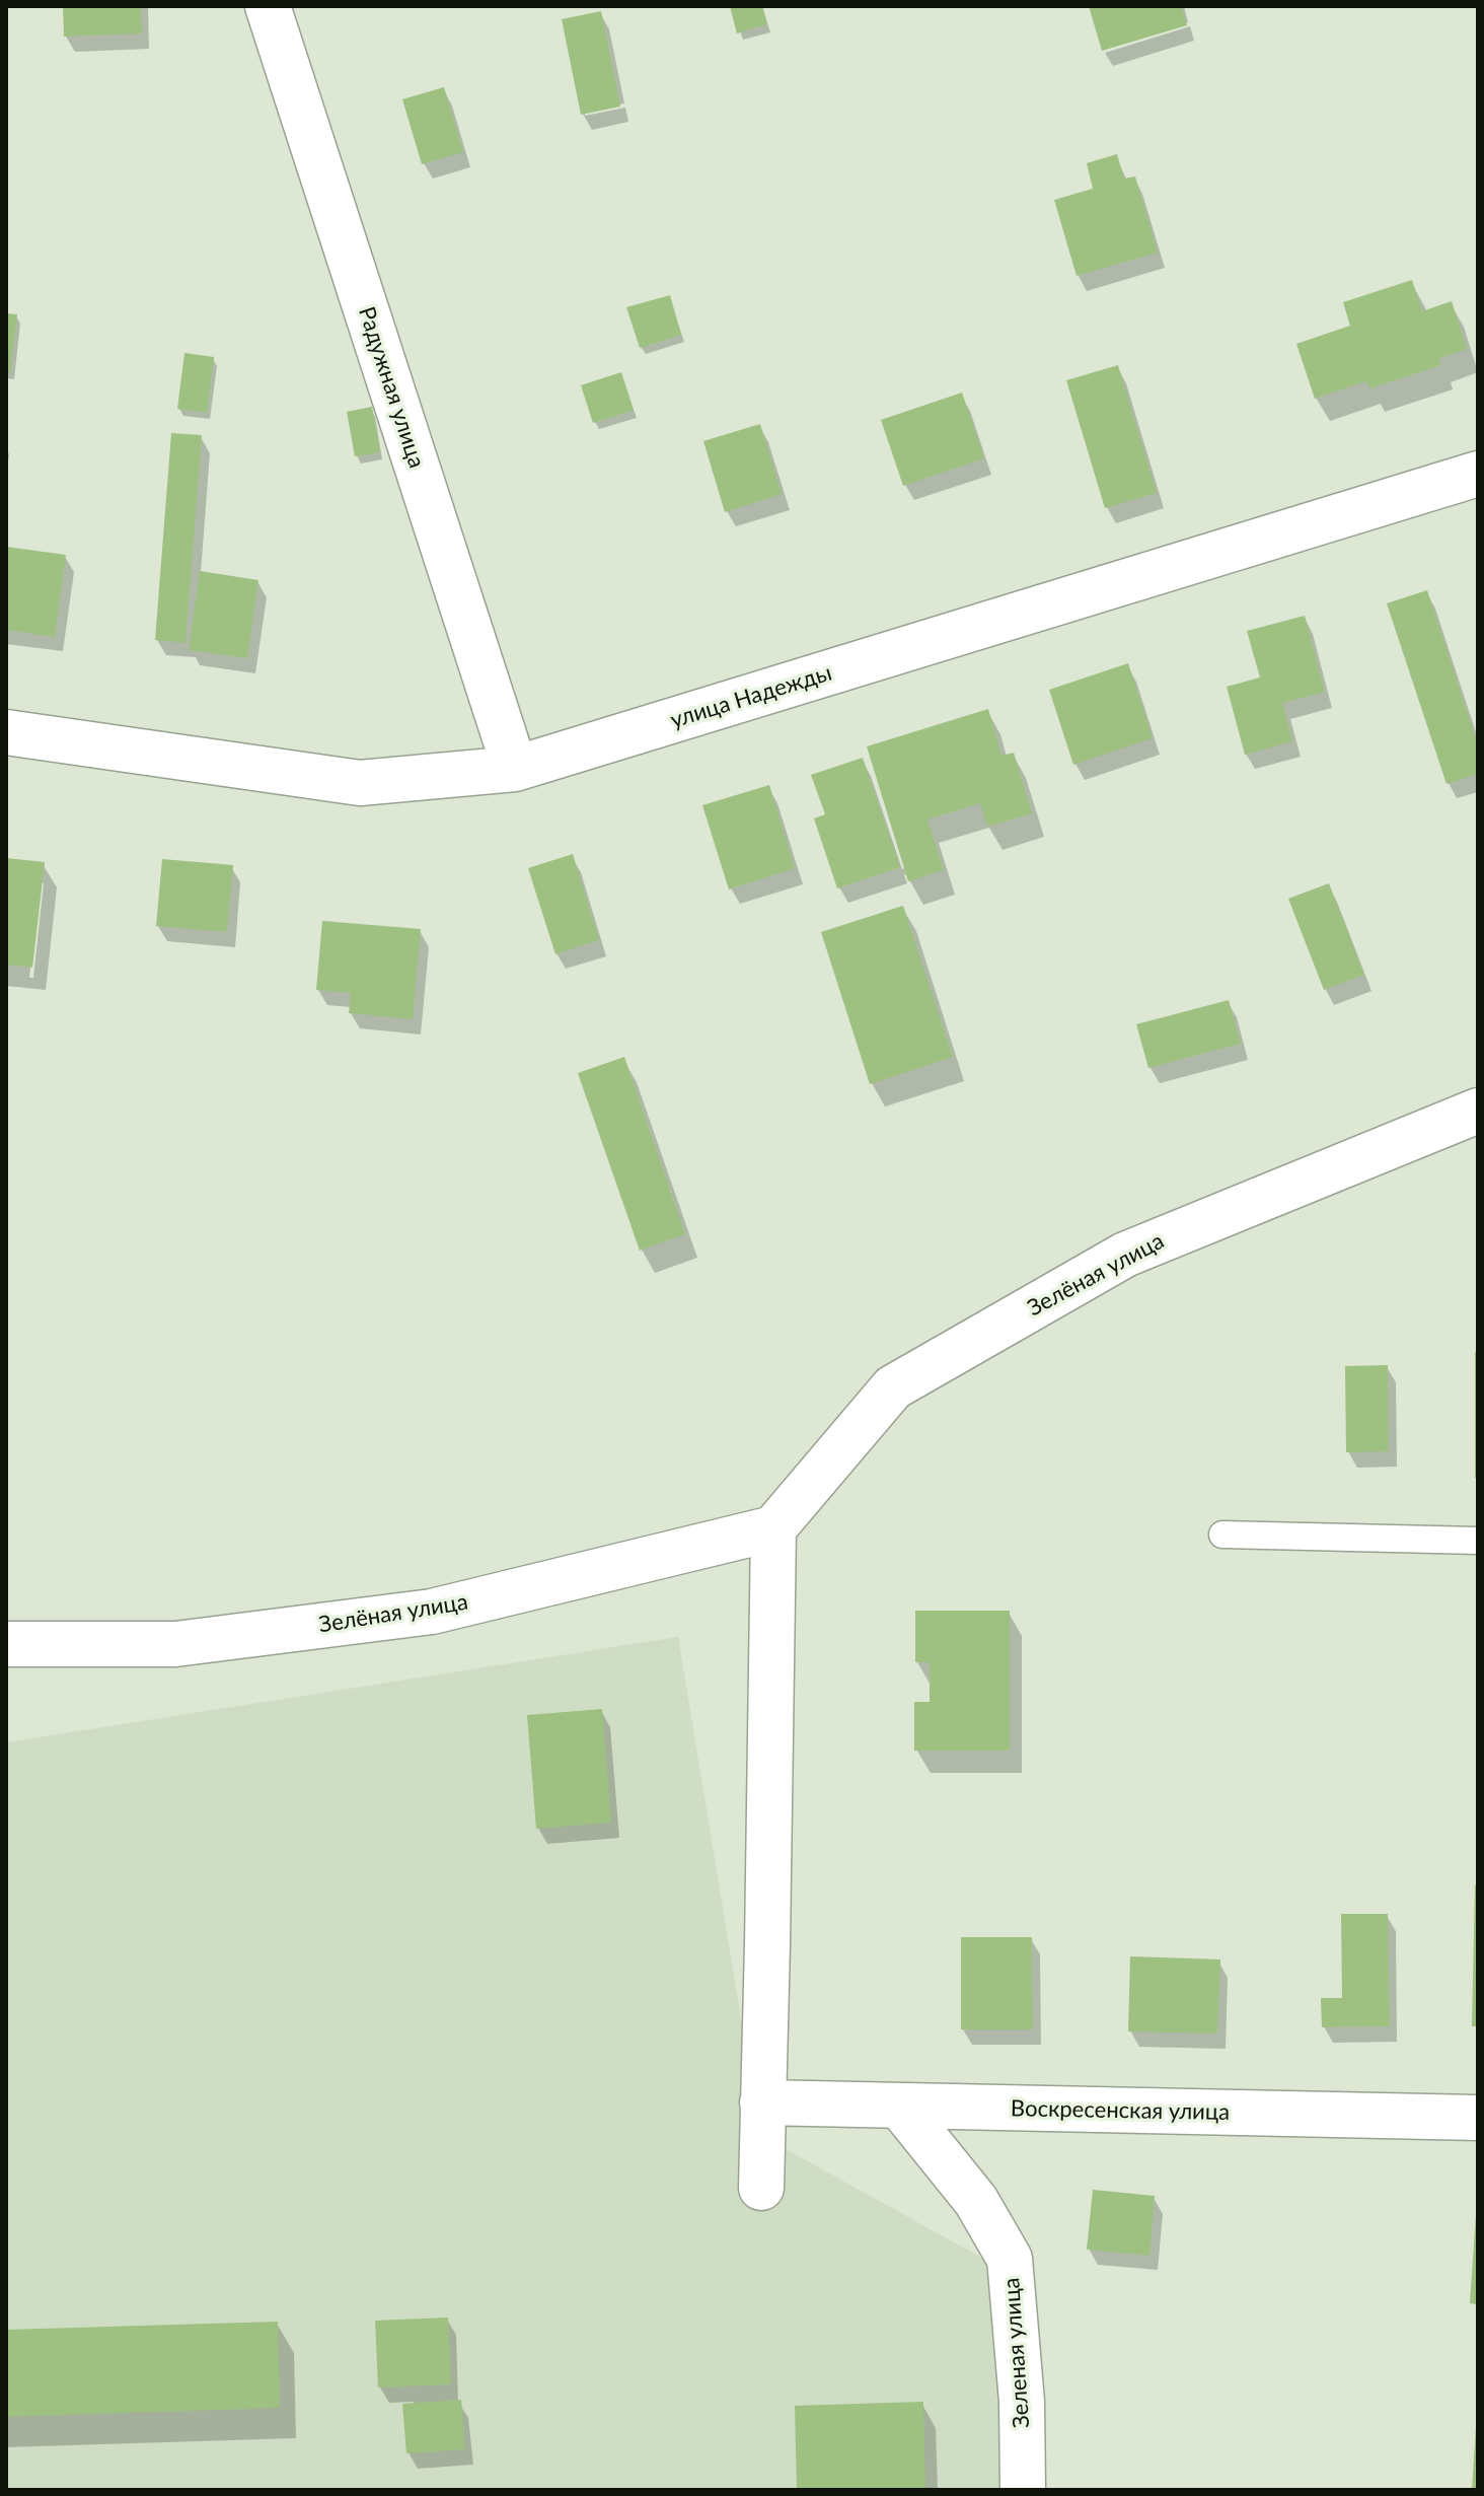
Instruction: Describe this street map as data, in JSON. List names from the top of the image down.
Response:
{
  "streets": {
    "street": [
      "Радужная улица",
      "улица Надежды",
      "Зелёная улица",
      "Воскресенская улица",
      "Зеленая улица"
    ]
  },
  "crossings": [
    ["Радужная улица", "улица Надежды"],
    ["Воскресенская улица", "Зеленая улица"]
  ]
}
